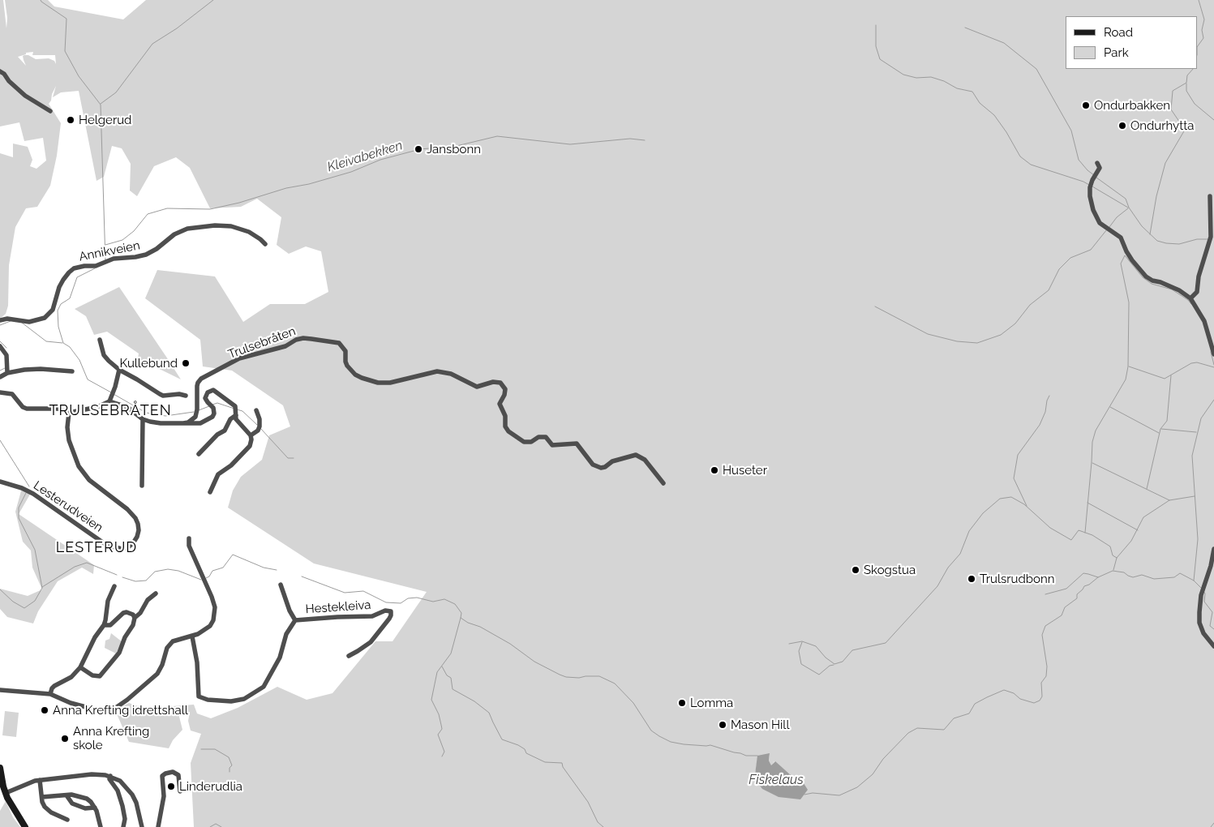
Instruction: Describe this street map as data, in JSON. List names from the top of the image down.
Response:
{
  "streets": {
    "street": [
      "Annikveien",
      "Trulsebråten",
      "Lesterudveien",
      "Hestekleiva"
    ]
  },
  "districts": ["TRULSEBRÅTEN", "LESTERUD"],
  "water": ["Kleivabekken", "Fiskelaus"],
  "places": [
    "Ondurbakken",
    "Helgerud",
    "Ondurhytta",
    "Jansbonn",
    "Kullebund",
    "Huseter",
    "Skogstua",
    "Trulsrudbonn",
    "Lomma",
    "Anna Krefting idrettshall",
    "Mason Hill",
    "Anna Krefting skole",
    "Linderudlia"
  ],
  "legend": ["Road", "Park"]
}
